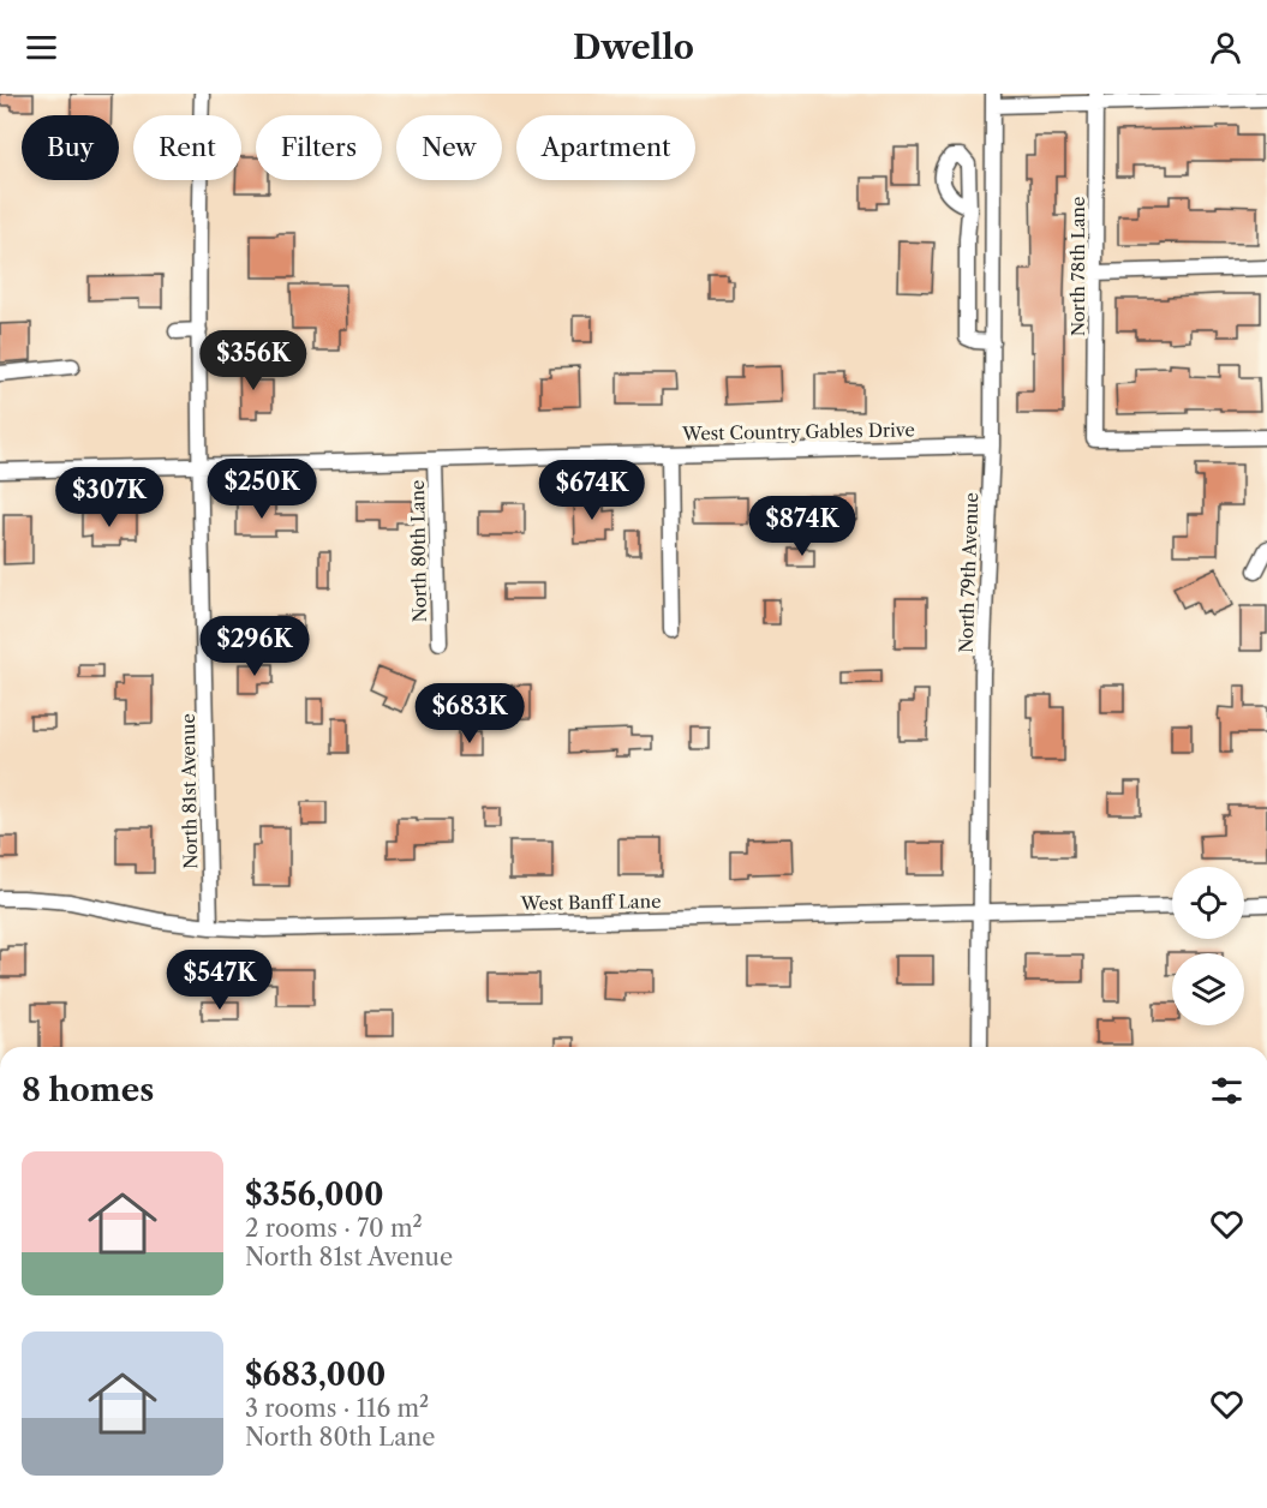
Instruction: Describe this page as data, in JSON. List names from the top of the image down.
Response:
{
  "streets": {
    "street": [
      "North 78th Lane",
      "West Country Gables Drive",
      "North 80th Lane",
      "North 79th Avenue",
      "North 81st Avenue",
      "West Banff Lane"
    ]
  },
  "crossings": [
    ["West Country Gables Drive", "North 80th Lane"],
    ["West Country Gables Drive", "North 79th Avenue"],
    ["West Country Gables Drive", "North 81st Avenue"],
    ["North 79th Avenue", "West Banff Lane"],
    ["North 81st Avenue", "West Banff Lane"]
  ],
  "page": {
    "header": "Dwello",
    "chip": [
      "Buy",
      "Rent",
      "Filters",
      "New",
      "Apartment"
    ],
    "price": [
      "$356K",
      "$250K",
      "$674K",
      "$307K",
      "$874K",
      "$296K",
      "$683K",
      "$547K"
    ],
    "heading": "8 homes",
    "list": [
      {
        "name": "$356,000",
        "note": "2 rooms · 70 m² · North 81st Avenue"
      },
      {
        "name": "$683,000",
        "note": "3 rooms · 116 m² · North 80th Lane"
      }
    ]
  }
}
